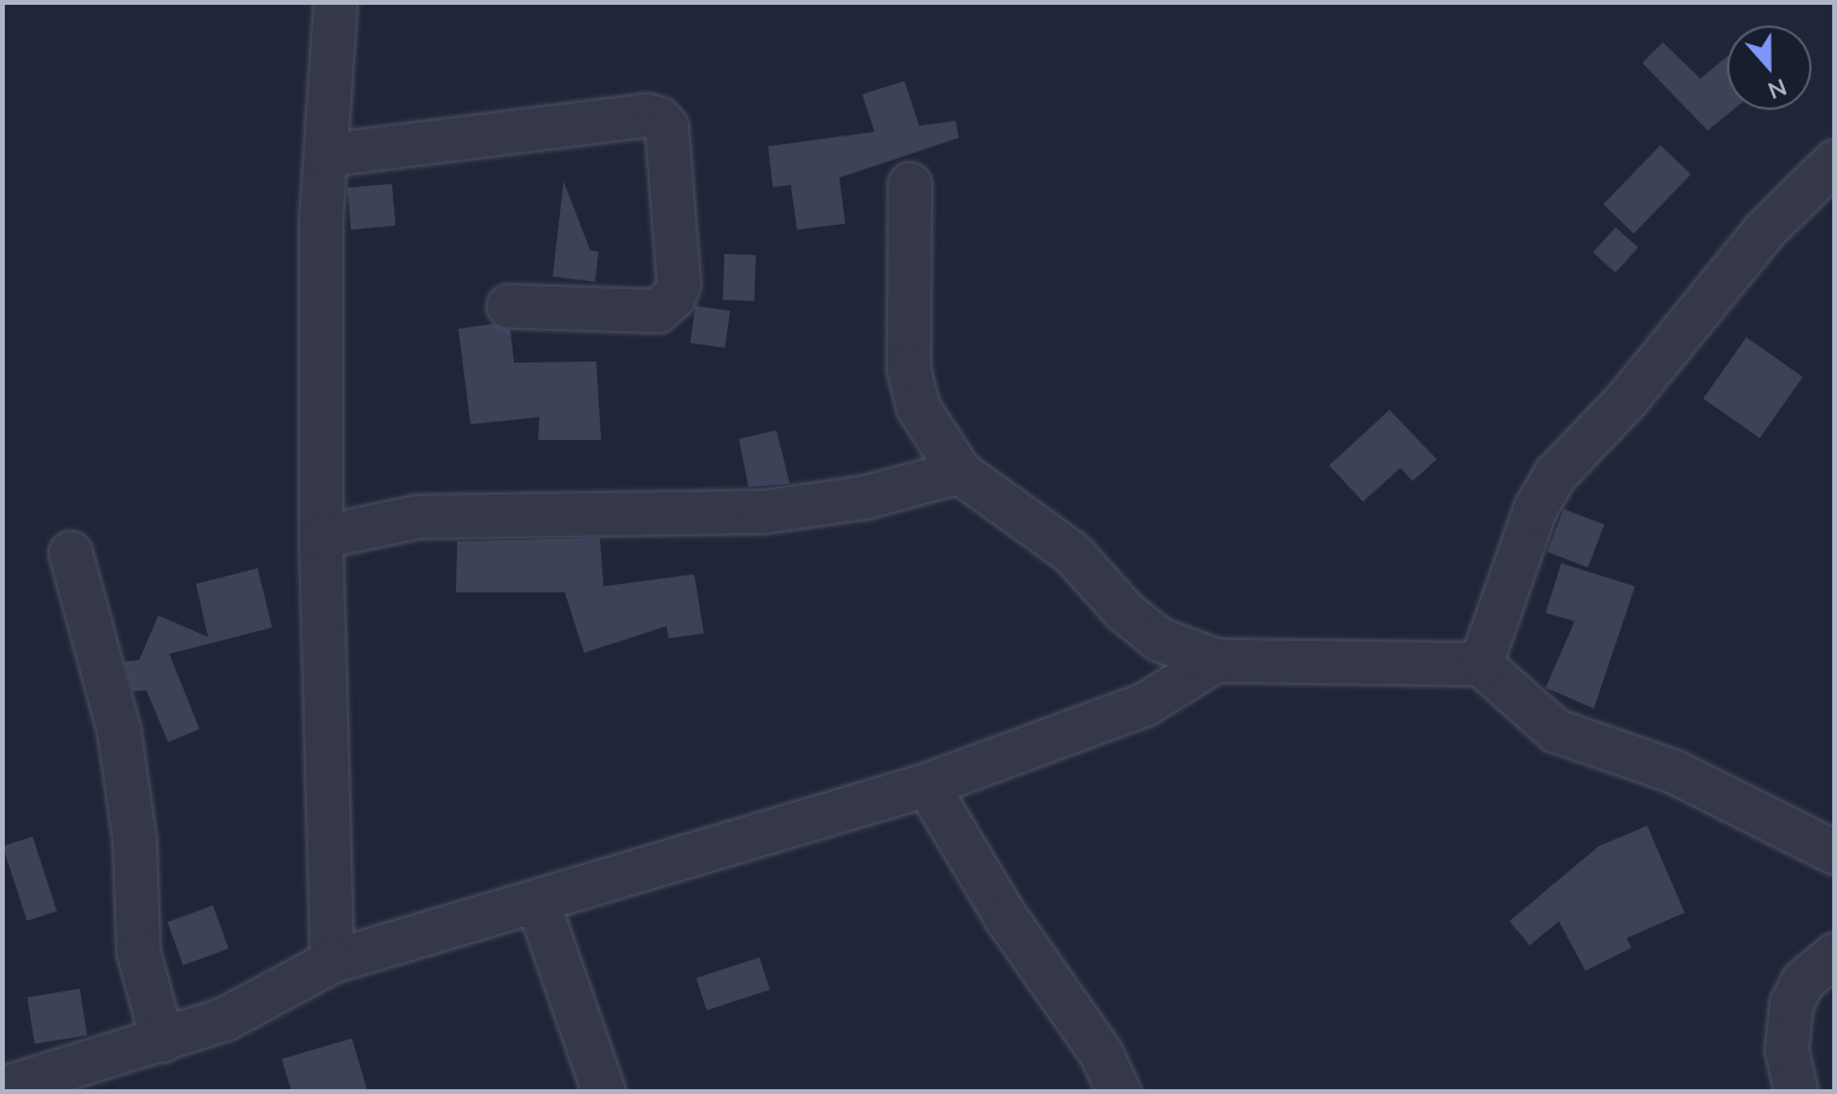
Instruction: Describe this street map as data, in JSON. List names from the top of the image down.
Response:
{
  "north": "bottom"
}
